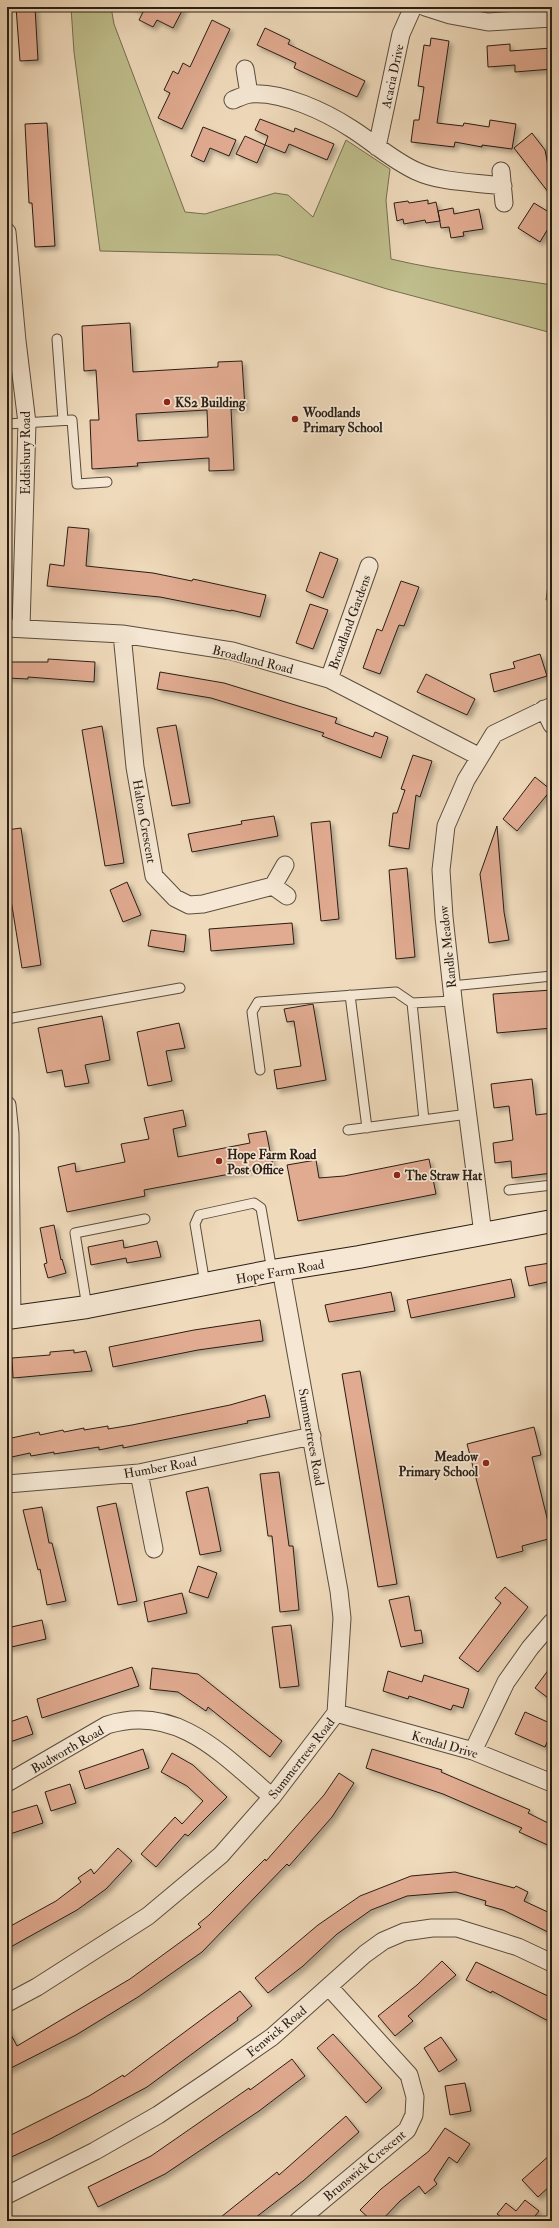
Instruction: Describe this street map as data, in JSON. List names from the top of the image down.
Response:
{
  "streets": {
    "street": [
      "Acacia Drive",
      "Eddisbury Road",
      "Broadland Gardens",
      "Broadland Road",
      "Halton Crescent",
      "Randle Meadow",
      "Hope Farm Road",
      "Summertrees Road",
      "Humber Road",
      "Kendal Drive",
      "Budworth Road",
      "Fenwick Road",
      "Brunswick Crescent"
    ]
  },
  "crossings": [
    ["Eddisbury Road", "Broadland Road"],
    ["Broadland Gardens", "Broadland Road"],
    ["Broadland Road", "Halton Crescent"],
    ["Broadland Road", "Randle Meadow"],
    ["Randle Meadow", "Hope Farm Road"],
    ["Hope Farm Road", "Summertrees Road"],
    ["Summertrees Road", "Humber Road"],
    ["Summertrees Road", "Kendal Drive"],
    ["Summertrees Road", "Budworth Road"],
    ["Fenwick Road", "Brunswick Crescent"]
  ],
  "places": [
    "KS2 Building",
    "Woodlands Primary School",
    "Hope Farm Road Post Office",
    "The Straw Hat",
    "Meadow Primary School"
  ]
}
